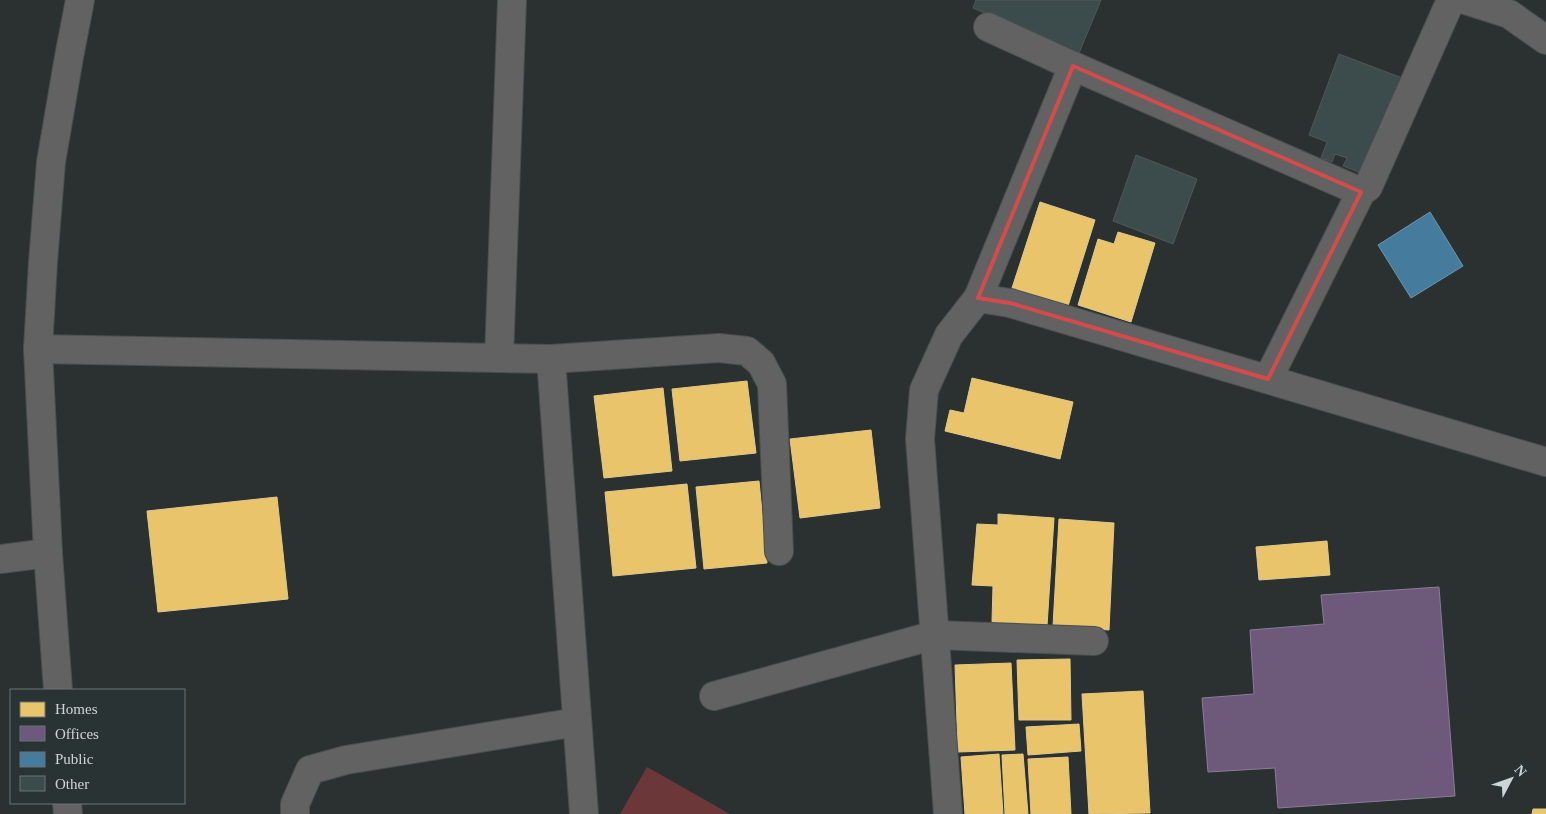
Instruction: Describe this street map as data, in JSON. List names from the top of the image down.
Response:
{
  "legend": [
    "Homes",
    "Offices",
    "Public",
    "Other"
  ],
  "north": "top right"
}
